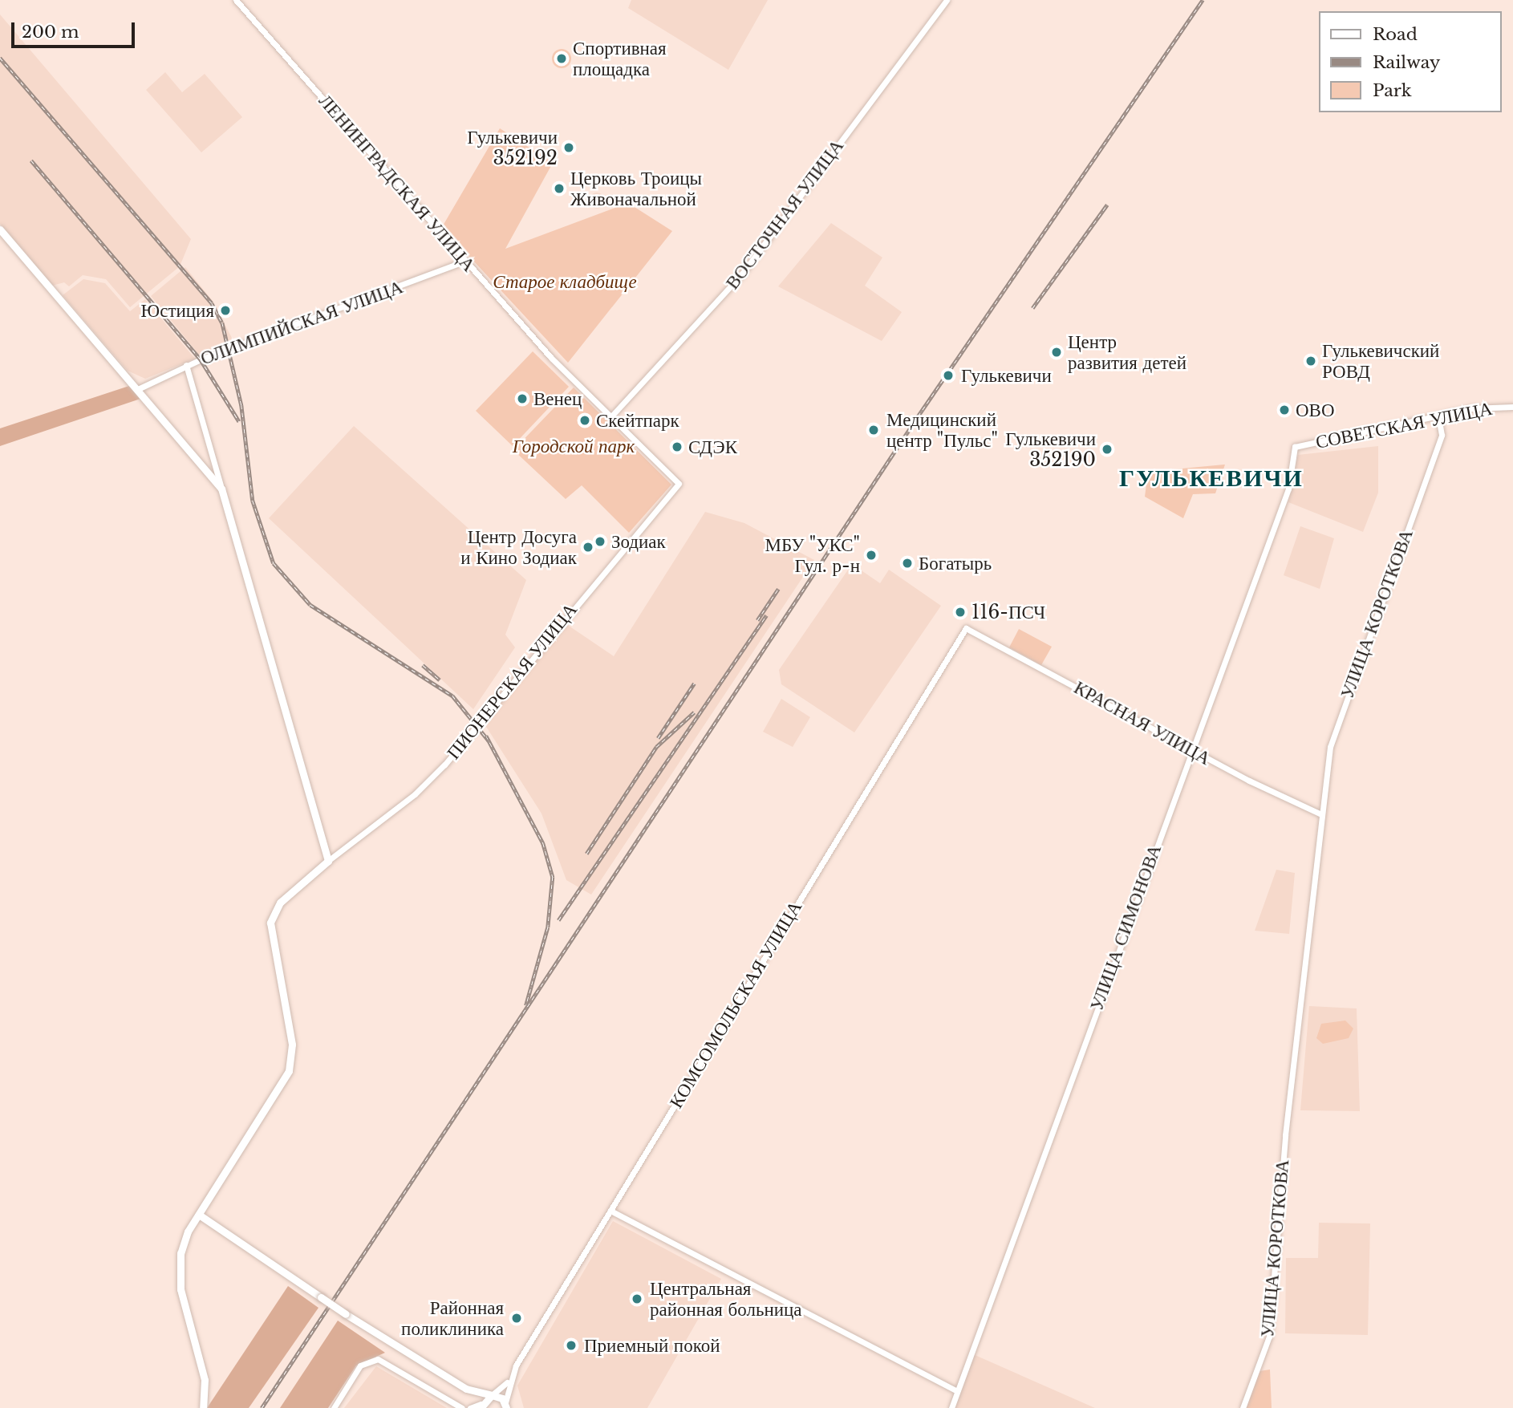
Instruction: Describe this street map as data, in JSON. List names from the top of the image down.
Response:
{
  "streets": {
    "street": [
      "ЛЕНИНГРАДСКАЯ УЛИЦА",
      "ВОСТОЧНАЯ УЛИЦА",
      "ОЛИМПИЙСКАЯ УЛИЦА",
      "СОВЕТСКАЯ УЛИЦА",
      "УЛИЦА КОРОТКОВА",
      "ПИОНЕРСКАЯ УЛИЦА",
      "КРАСНАЯ УЛИЦА",
      "УЛИЦА СИМОНОВА",
      "КОМСОМОЛЬСКАЯ УЛИЦА"
    ]
  },
  "crossings": [
    ["ЛЕНИНГРАДСКАЯ УЛИЦА", "ВОСТОЧНАЯ УЛИЦА"],
    ["ЛЕНИНГРАДСКАЯ УЛИЦА", "ОЛИМПИЙСКАЯ УЛИЦА"],
    ["ЛЕНИНГРАДСКАЯ УЛИЦА", "ПИОНЕРСКАЯ УЛИЦА"],
    ["СОВЕТСКАЯ УЛИЦА", "УЛИЦА КОРОТКОВА"],
    ["СОВЕТСКАЯ УЛИЦА", "УЛИЦА СИМОНОВА"],
    ["УЛИЦА КОРОТКОВА", "КРАСНАЯ УЛИЦА"],
    ["КРАСНАЯ УЛИЦА", "УЛИЦА СИМОНОВА"],
    ["КРАСНАЯ УЛИЦА", "КОМСОМОЛЬСКАЯ УЛИЦА"]
  ],
  "districts": ["ГУЛЬКЕВИЧИ"],
  "parks": ["Старое кладбище", "Городской парк"],
  "places": [
    "Спортивная площадка",
    "Гулькевичи 352192",
    "Церковь Троицы Живоначальной",
    "Юстиция",
    "Центр развития детей",
    "Гулькевичский РОВД",
    "Гулькевичи",
    "Венец",
    "ОВО",
    "Скейтпарк",
    "Медицинский центр \"Пульс\"",
    "СДЭК",
    "Гулькевичи 352190",
    "Зодиак",
    "Центр Досуга и Кино Зодиак",
    "МБУ \"УКС\" Гул. р-н",
    "Богатырь",
    "116-ПСЧ",
    "Центральная районная больница",
    "Районная поликлиника",
    "Приемный покой"
  ],
  "legend": ["Road", "Railway", "Park"],
  "scale_bar": "200 m"
}
